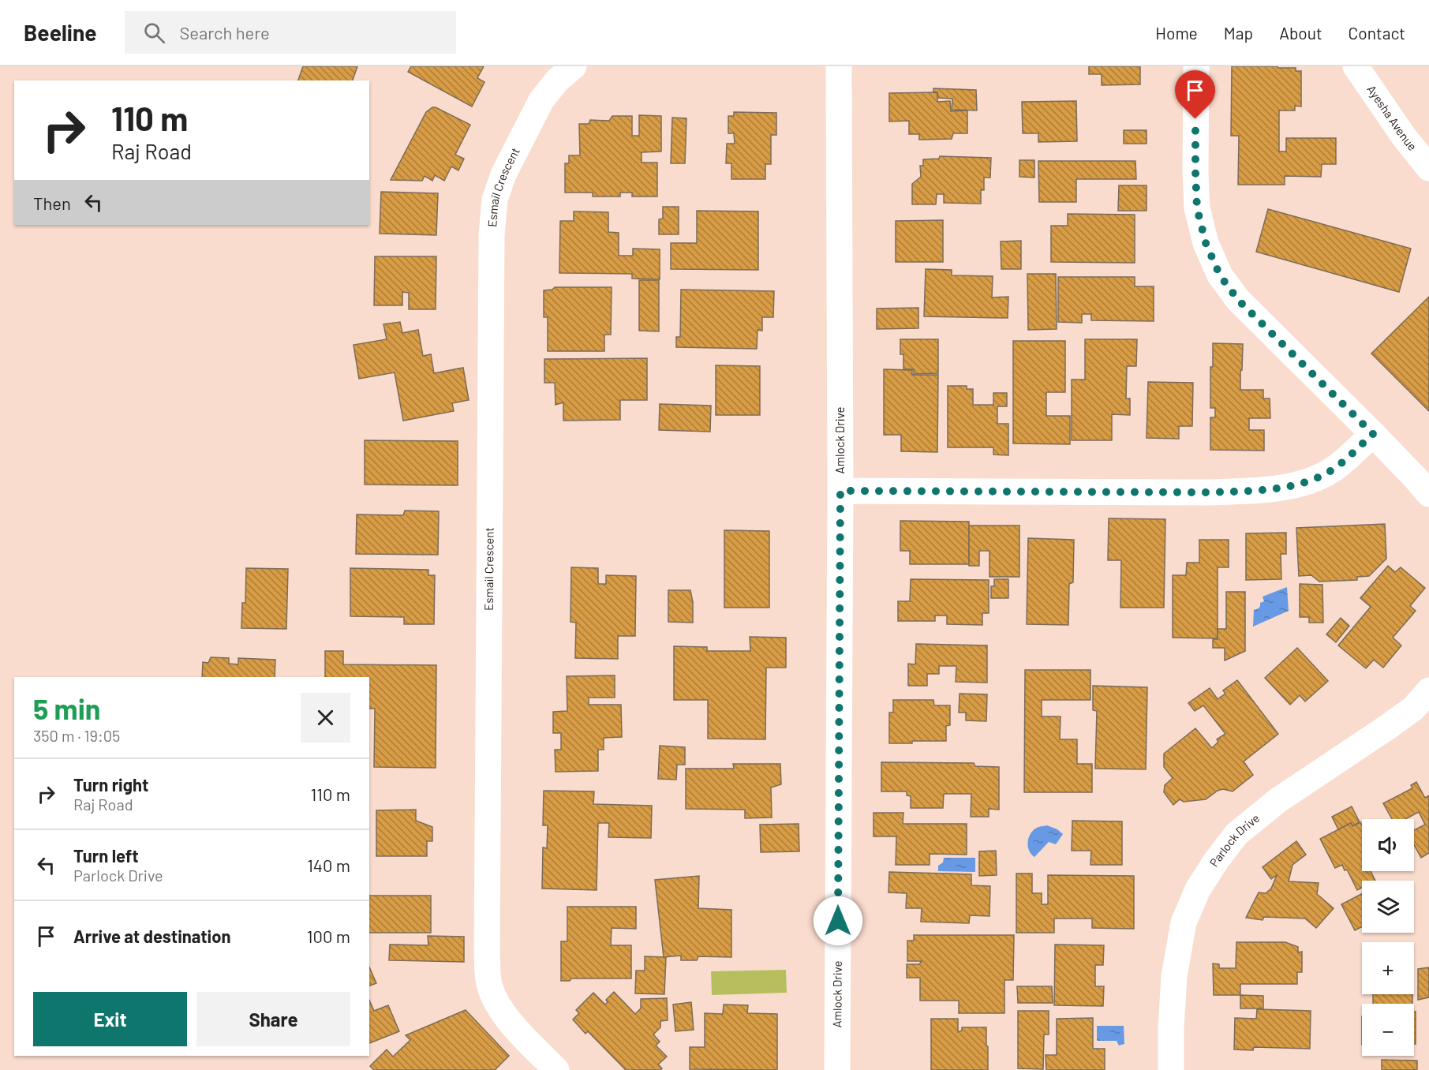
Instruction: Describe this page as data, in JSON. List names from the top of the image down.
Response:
{
  "streets": {
    "street": [
      "Ayesha Avenue",
      "Esmail Crescent",
      "Amlock Drive",
      "Parlock Drive"
    ]
  },
  "page": {
    "header": "Beeline",
    "search": "Search here",
    "nav": [
      "Home",
      "Map",
      "About",
      "Contact"
    ],
    "turn": ["110 m", "Raj Road"],
    "then": "Then",
    "heading": ["5 min", "350 m · 19:05"],
    "list": [
      {
        "name": "Turn right",
        "note": "Raj Road",
        "value": "110 m"
      },
      {
        "name": "Turn left",
        "note": "Parlock Drive",
        "value": "140 m"
      },
      {
        "name": "Arrive at destination",
        "value": "100 m"
      }
    ],
    "map_buttons": ["+", "−"],
    "buttons": ["Exit", "Share"]
  }
}
